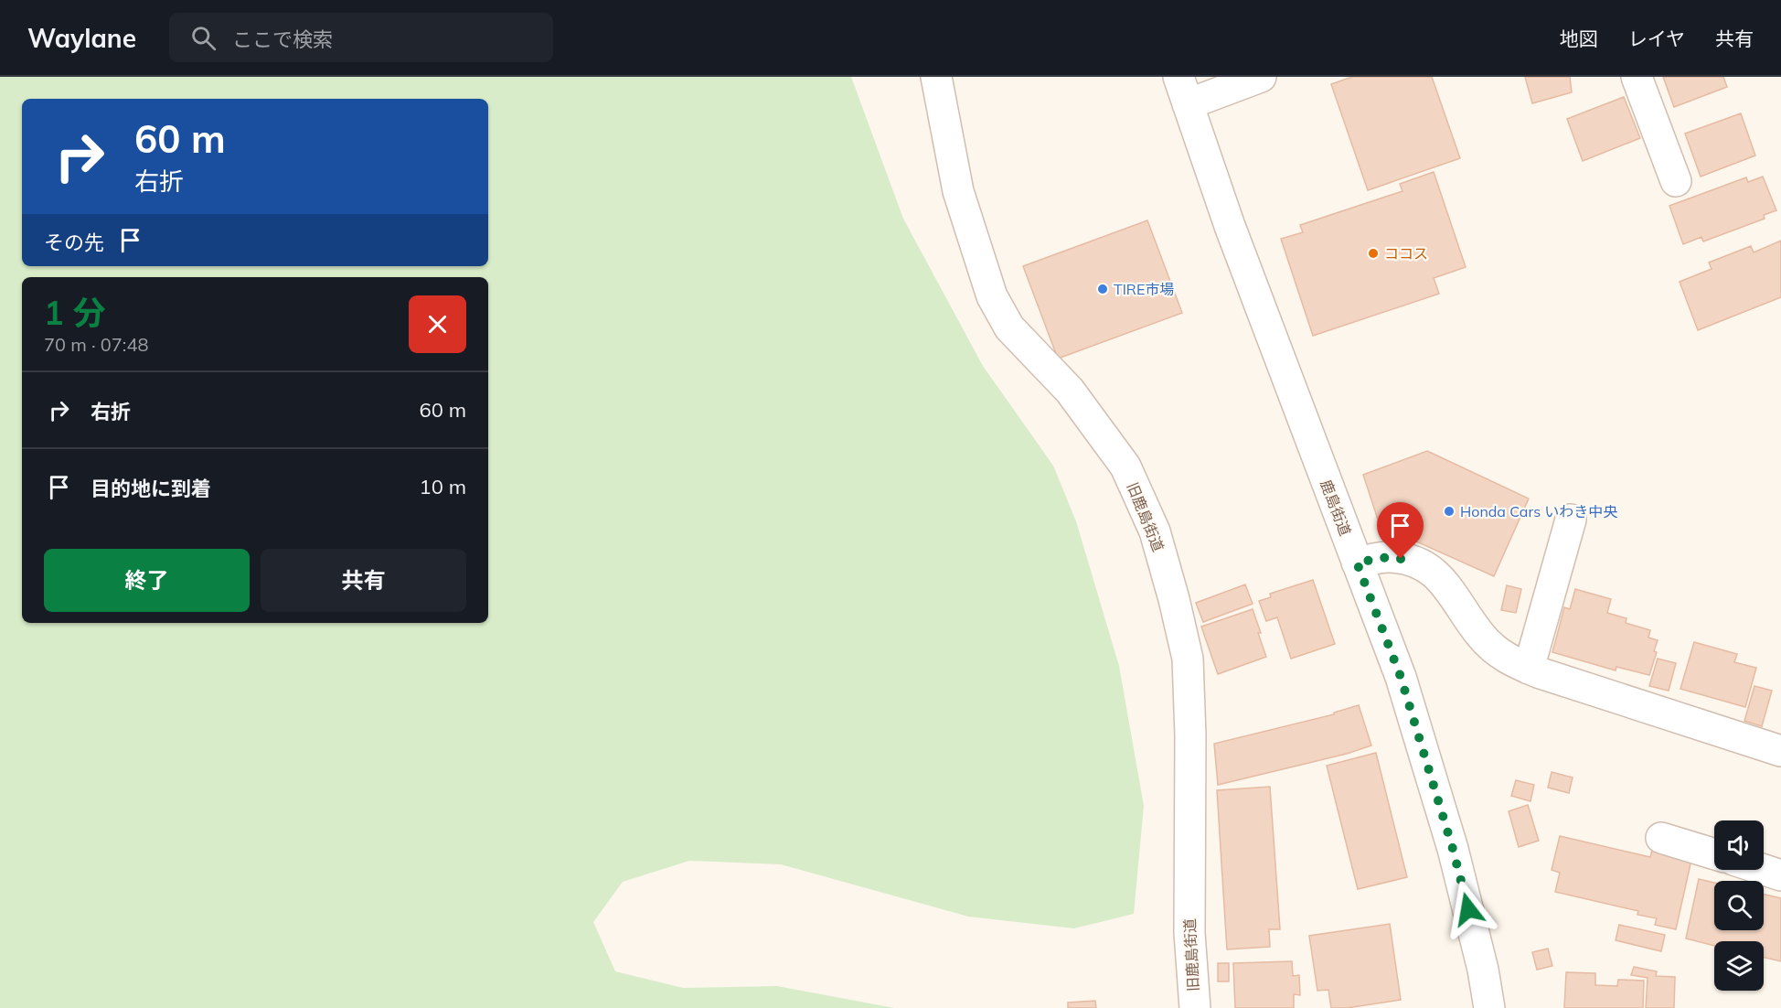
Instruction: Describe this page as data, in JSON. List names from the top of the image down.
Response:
{
  "streets": {
    "street": ["鹿島街道", "旧鹿島街道"]
  },
  "places": ["ココス", "TIRE市場", "Honda Cars いわき中央"],
  "page": {
    "header": "Waylane",
    "search": "ここで検索",
    "nav": ["地図", "レイヤ", "共有"],
    "turn": ["60 m", "右折"],
    "then": "その先",
    "heading": ["1 分", "70 m · 07:48"],
    "list": [
      {
        "name": "右折",
        "value": "60 m"
      },
      {
        "name": "目的地に到着",
        "value": "10 m"
      }
    ],
    "buttons": ["終了", "共有"]
  }
}
